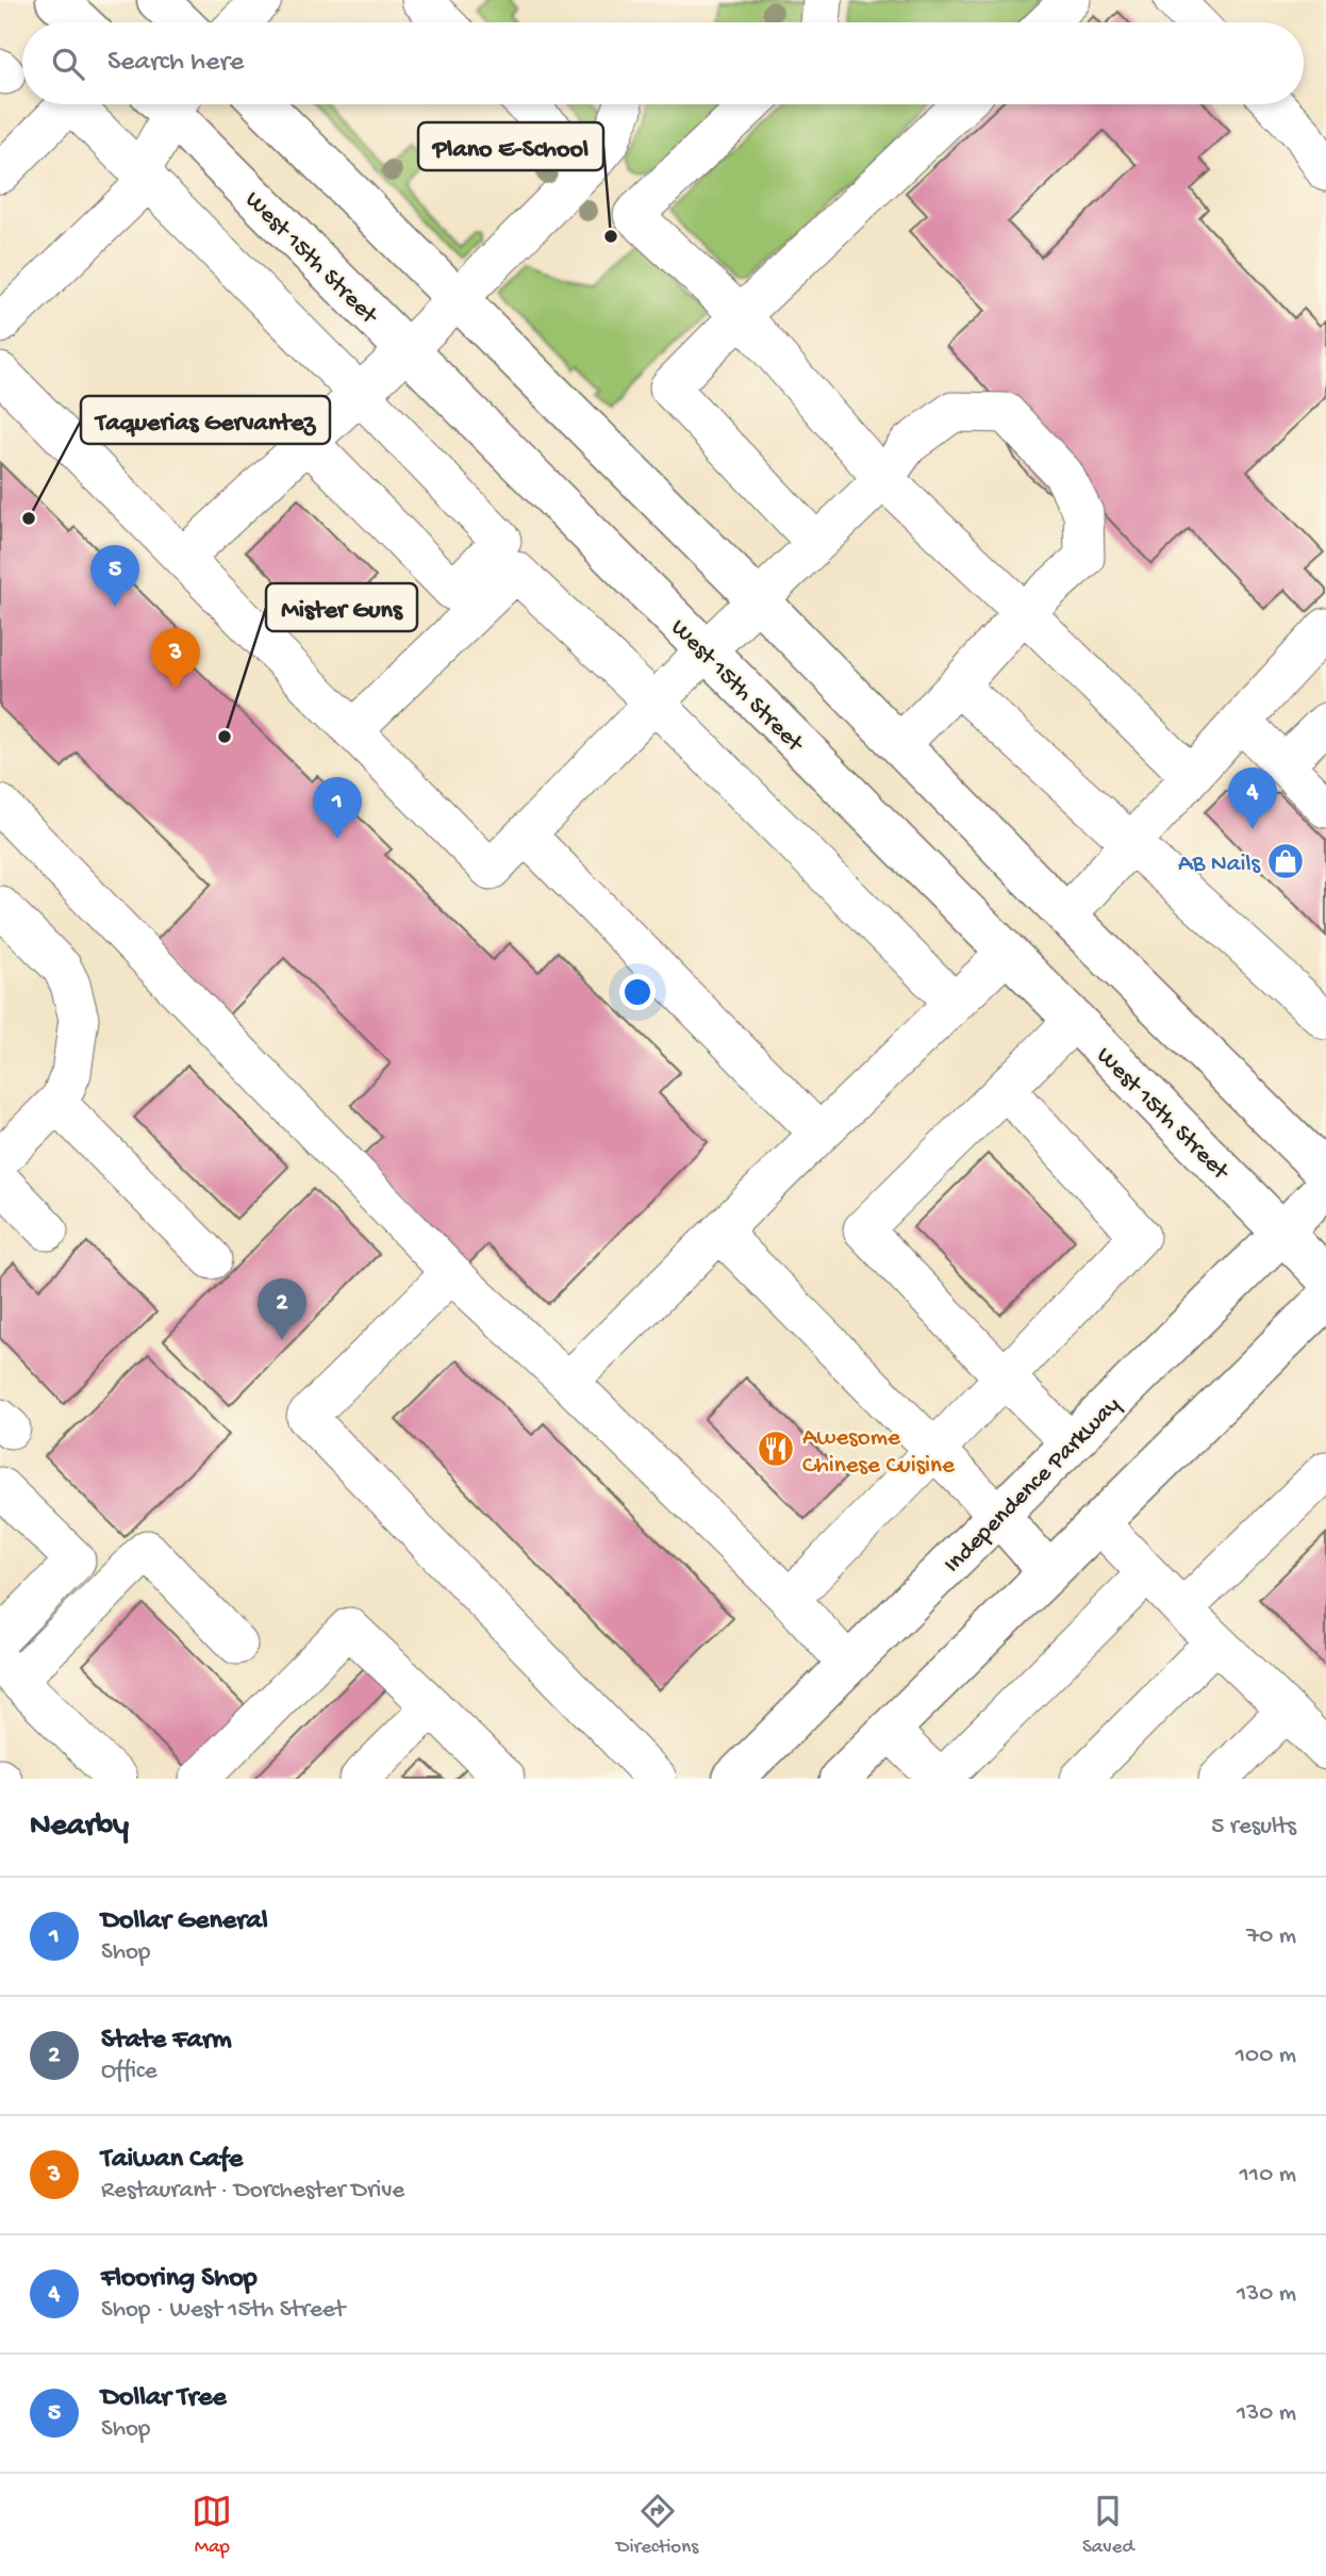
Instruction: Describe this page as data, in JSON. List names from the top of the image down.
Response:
{
  "streets": {
    "main road": ["West 15th Street", "Independence Parkway"]
  },
  "crossings": [
    ["West 15th Street", "Independence Parkway"]
  ],
  "places": {
    "other": ["Plano E-School", "Taquerias Gervantez", "Mister Guns"],
    "shop": ["AB Nails"],
    "restaurant": ["Awesome Chinese Cuisine"]
  },
  "page": {
    "search": "Search here",
    "pins": [
      "5",
      "3",
      "4",
      "1",
      "2"
    ],
    "heading": ["Nearby", "5 results"],
    "list": [
      {
        "mark": "1",
        "name": "Dollar General",
        "note": "Shop",
        "value": "70 m"
      },
      {
        "mark": "2",
        "name": "State Farm",
        "note": "Office",
        "value": "100 m"
      },
      {
        "mark": "3",
        "name": "Taiwan Cafe",
        "note": "Restaurant · Dorchester Drive",
        "value": "110 m"
      },
      {
        "mark": "4",
        "name": "Flooring Shop",
        "note": "Shop · West 15th Street",
        "value": "130 m"
      },
      {
        "mark": "5",
        "name": "Dollar Tree",
        "note": "Shop",
        "value": "130 m"
      }
    ],
    "nav": ["Map", "Directions", "Saved"]
  }
}
